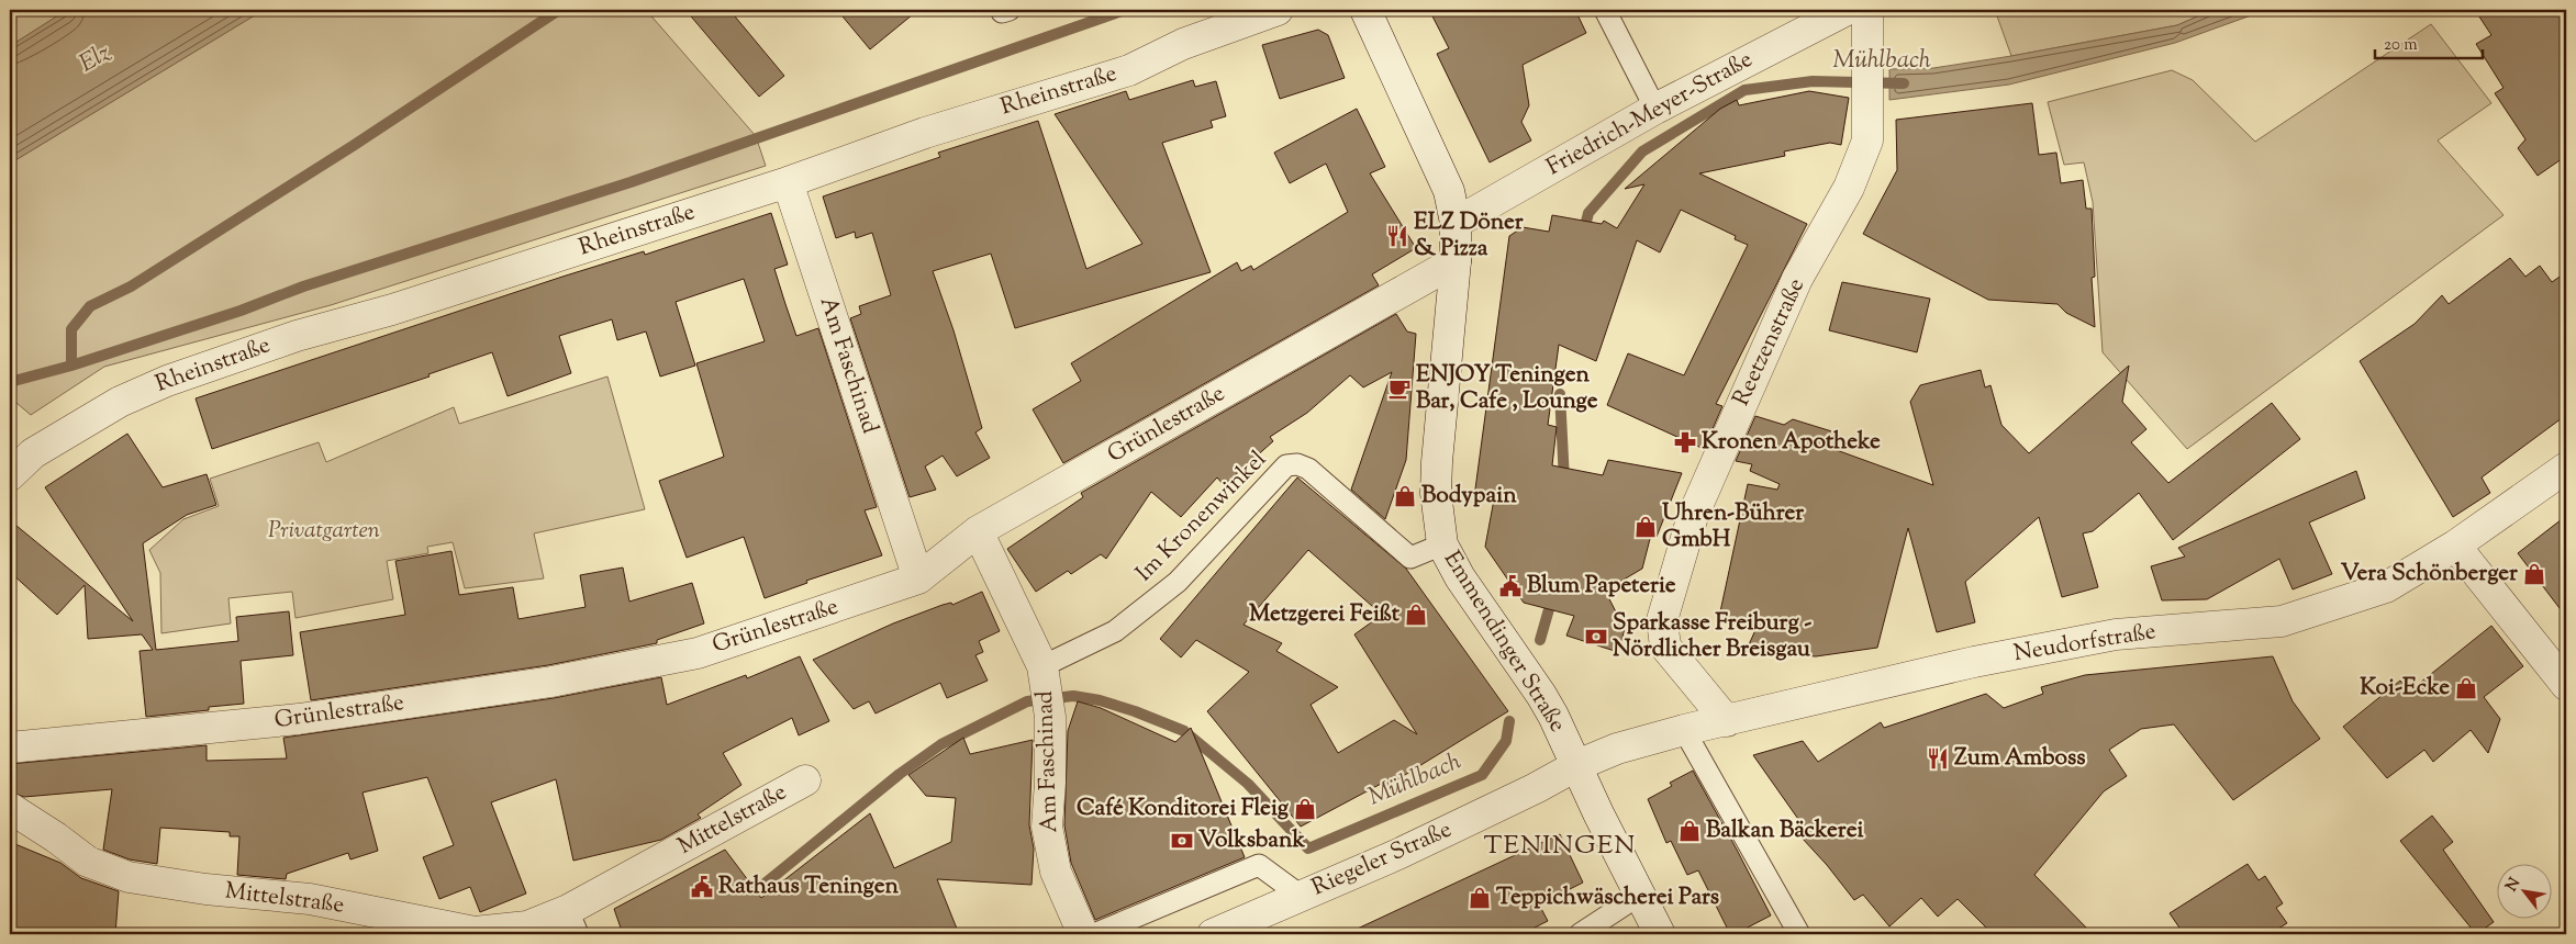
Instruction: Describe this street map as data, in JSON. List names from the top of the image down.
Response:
{
  "streets": {
    "street": [
      "Rheinstraße",
      "Friedrich-Meyer-Straße",
      "Reetzenstraße",
      "Am Faschinad",
      "Grünlestraße",
      "Emmendinger Straße",
      "Neudorfstraße",
      "Mittelstraße",
      "Riegeler Straße"
    ],
    "lane": ["Im Kronenwinkel"]
  },
  "crossings": [
    ["Rheinstraße", "Am Faschinad"],
    ["Friedrich-Meyer-Straße", "Emmendinger Straße"],
    ["Reetzenstraße", "Neudorfstraße"],
    ["Am Faschinad", "Grünlestraße"],
    ["Am Faschinad", "Im Kronenwinkel"],
    ["Grünlestraße", "Emmendinger Straße"],
    ["Im Kronenwinkel", "Emmendinger Straße"],
    ["Emmendinger Straße", "Neudorfstraße"],
    ["Emmendinger Straße", "Riegeler Straße"],
    ["Neudorfstraße", "Riegeler Straße"]
  ],
  "districts": ["TENINGEN"],
  "water": ["Elz", "Mühlbach"],
  "parks": ["Privatgarten"],
  "places": {
    "restaurant": ["ELZ Döner & Pizza", "Zum Amboss"],
    "cafe": ["ENJOY Teningen Bar, Cafe , Lounge"],
    "pharmacy": ["Kronen Apotheke"],
    "shop": [
      "Bodypain",
      "Uhren-Bührer GmbH",
      "Vera Schönberger",
      "Metzgerei Feißt",
      "Koi-Ecke",
      "Café Konditorei Fleig",
      "Balkan Bäckerei",
      "Teppichwäscherei Pars"
    ],
    "public building": ["Blum Papeterie", "Rathaus Teningen"],
    "bank": ["Sparkasse Freiburg - Nördlicher Breisgau", "Volksbank"]
  },
  "scale_bar": "20 m",
  "north": "top left"
}
